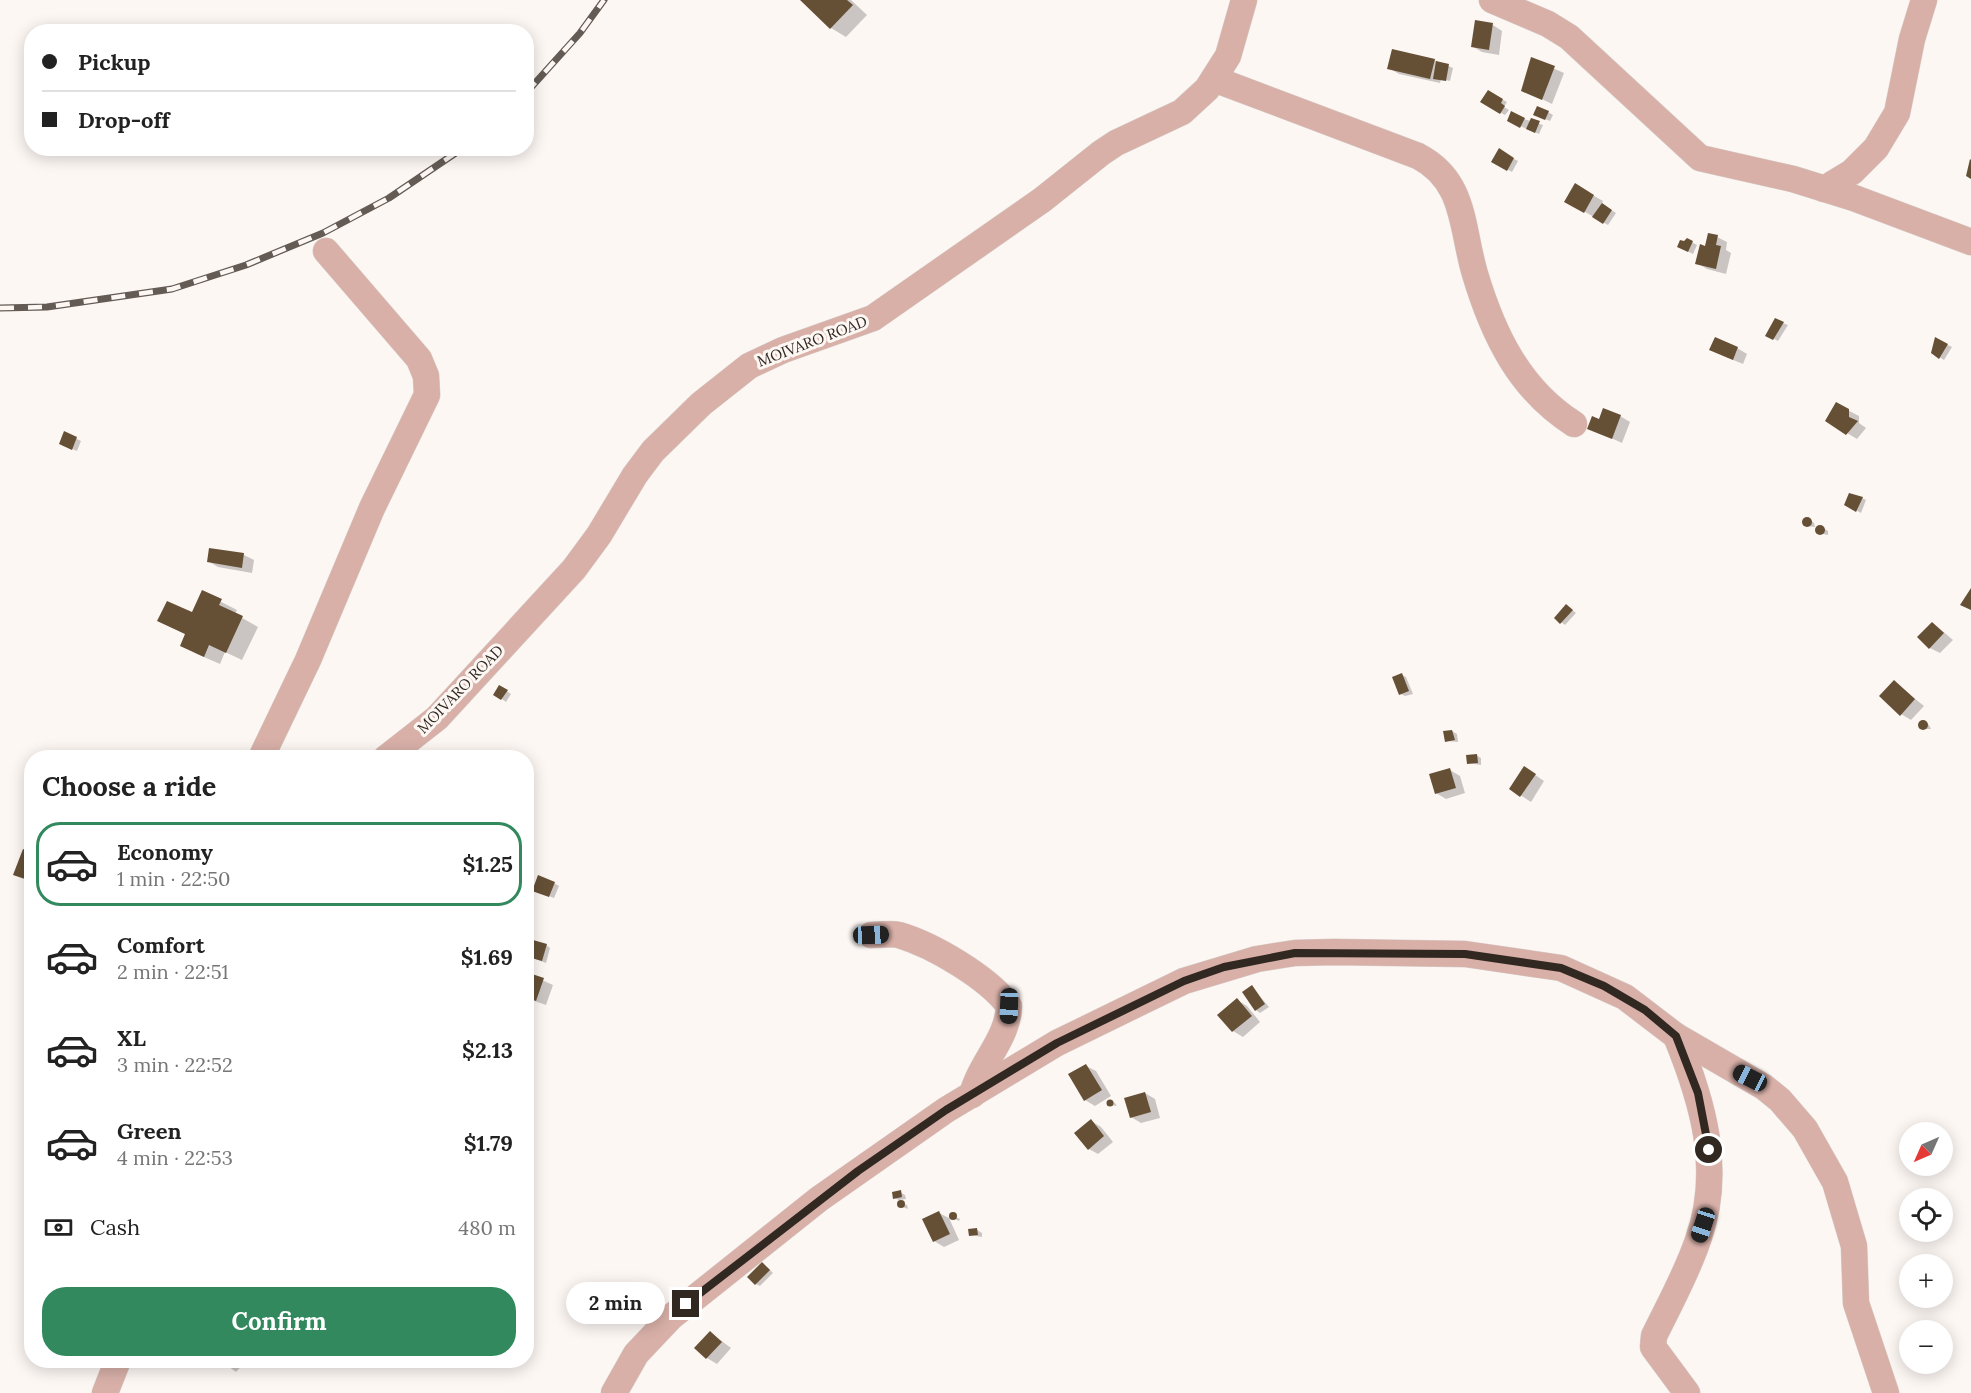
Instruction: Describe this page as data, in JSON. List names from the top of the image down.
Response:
{
  "streets": {
    "street": ["MOIVARO ROAD"]
  },
  "north": "bottom left",
  "page": {
    "banner": ["Pickup", "Drop-off"],
    "heading": "Choose a ride",
    "list": [
      {
        "name": "Economy",
        "note": "1 min · 22:50",
        "value": "$1.25"
      },
      {
        "name": "Comfort",
        "note": "2 min · 22:51",
        "value": "$1.69"
      },
      {
        "name": "XL",
        "note": "3 min · 22:52",
        "value": "$2.13"
      },
      {
        "name": "Green",
        "note": "4 min · 22:53",
        "value": "$1.79"
      }
    ],
    "map_buttons": ["+", "−"],
    "pay": ["Cash", "480 m"],
    "buttons": "Confirm",
    "bubble": "2 min"
  }
}
